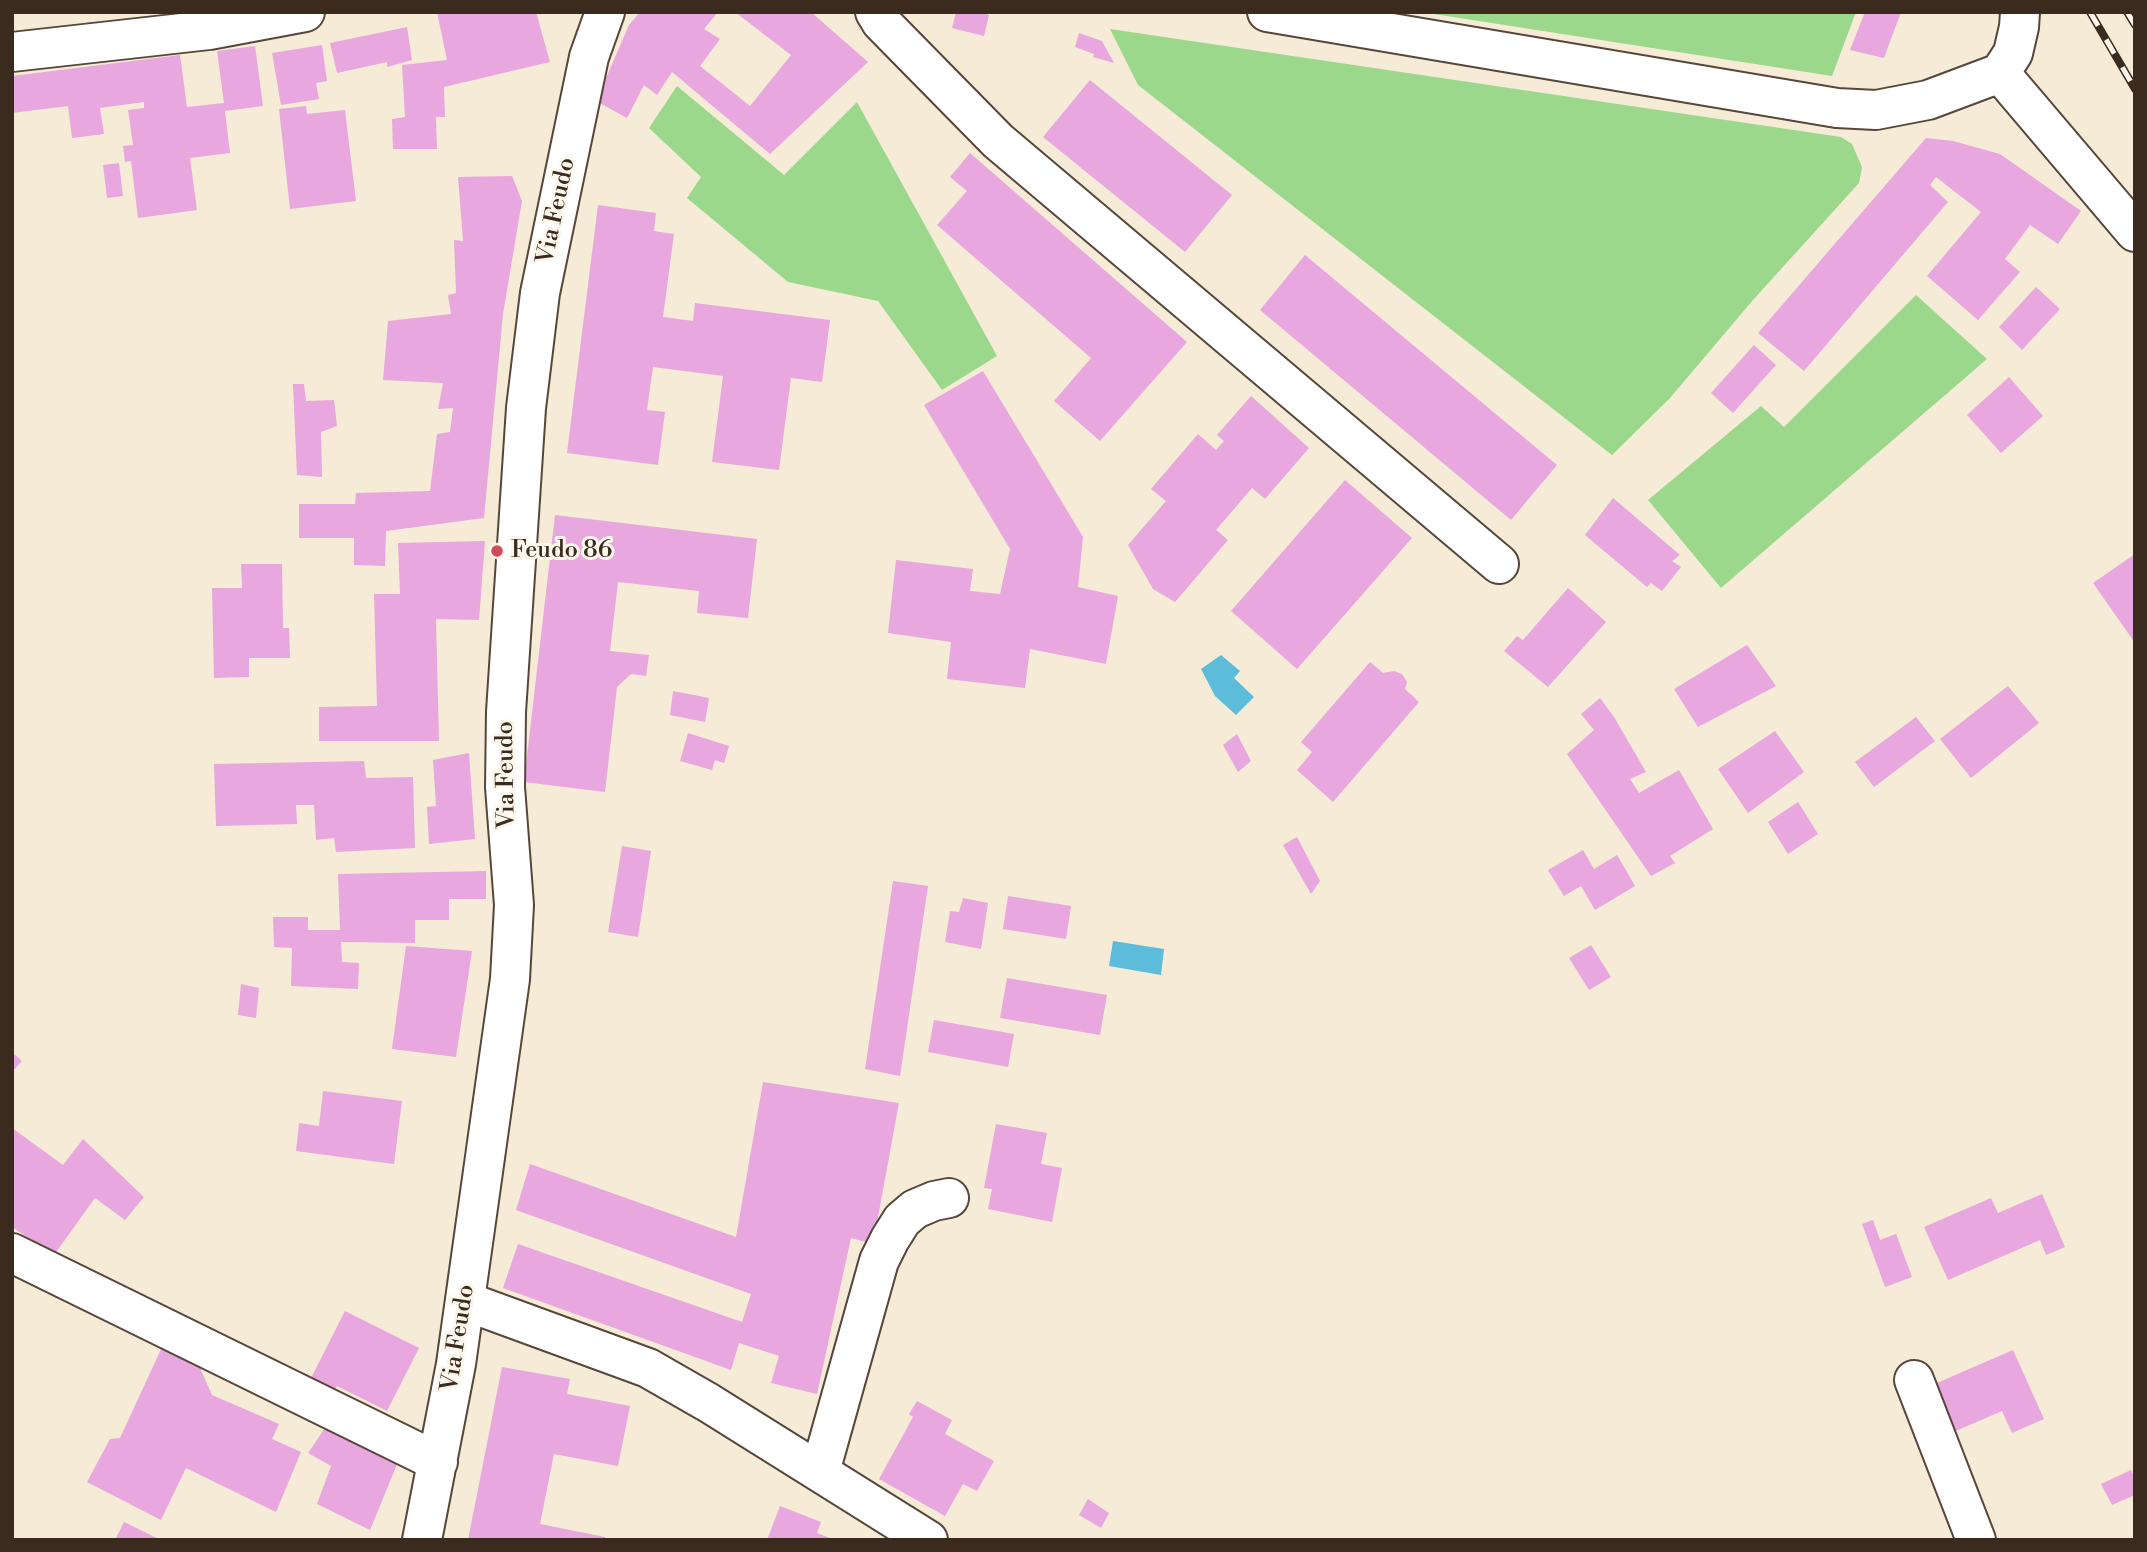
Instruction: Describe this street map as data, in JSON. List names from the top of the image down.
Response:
{
  "streets": {
    "street": ["Via Feudo"]
  },
  "places": ["Feudo 86"]
}
